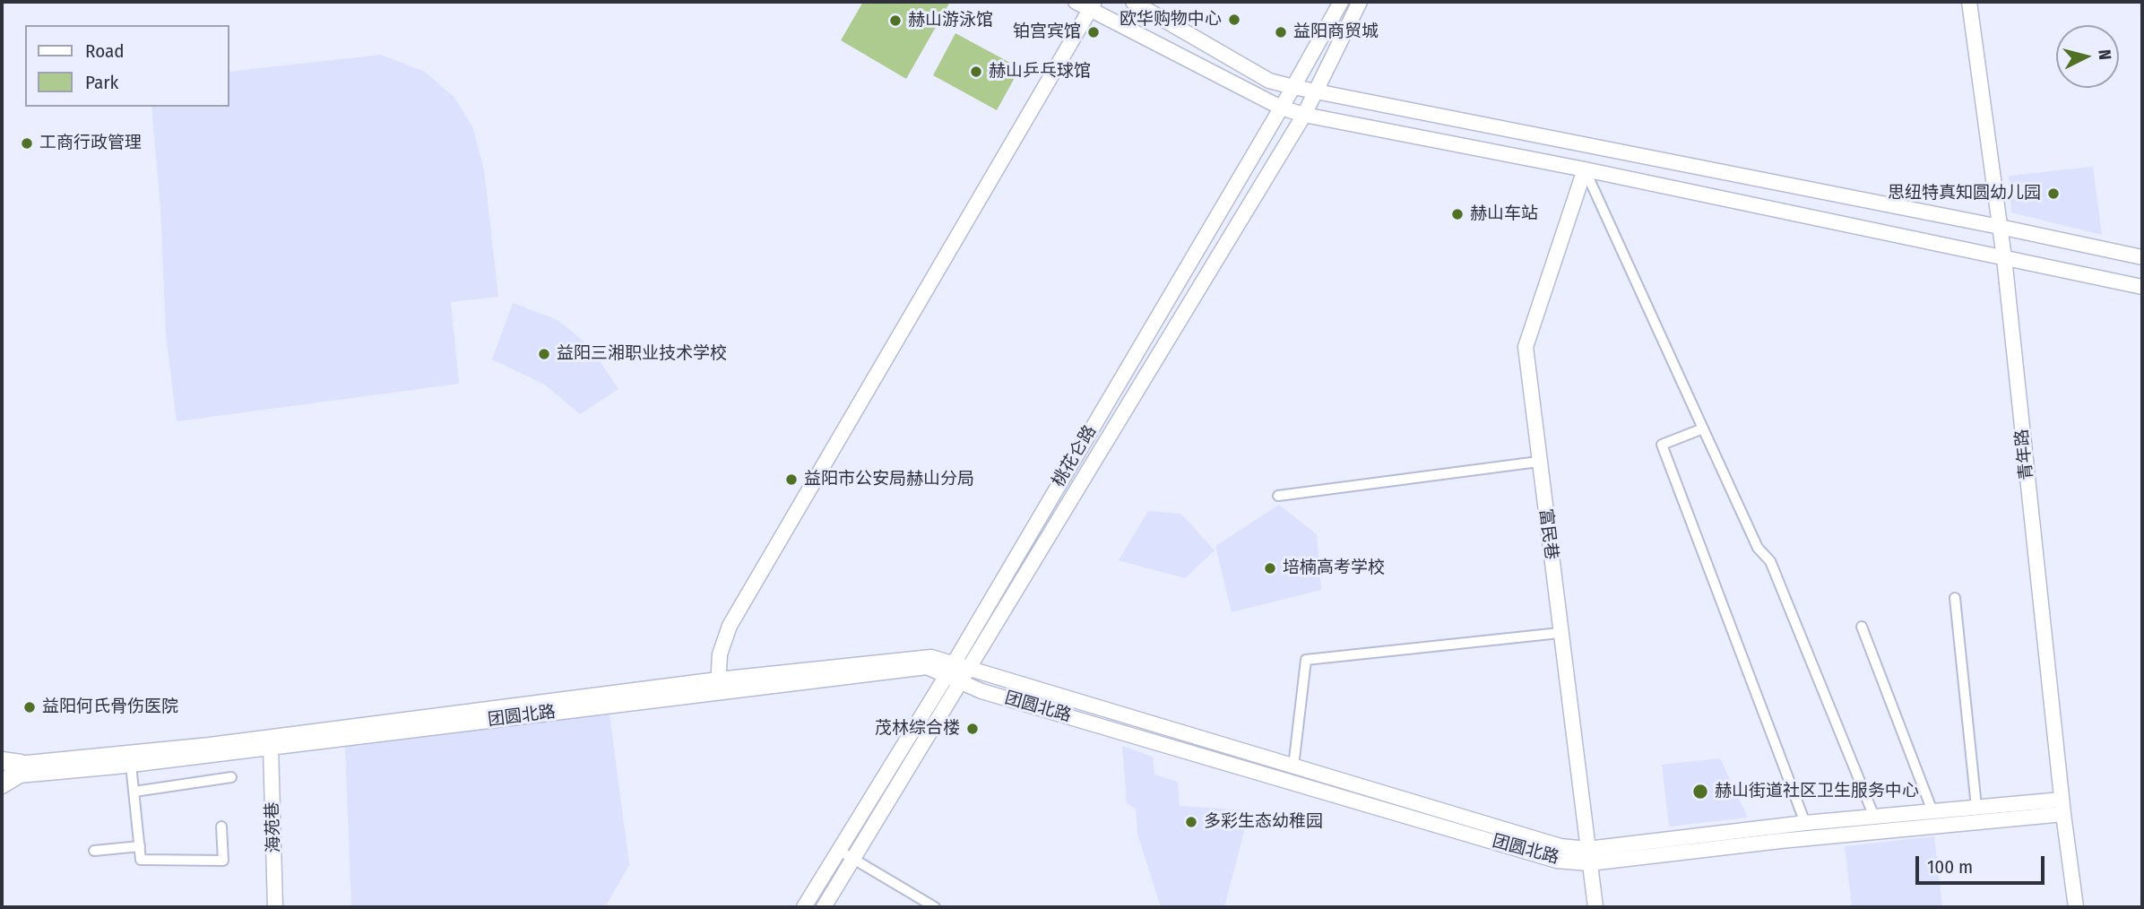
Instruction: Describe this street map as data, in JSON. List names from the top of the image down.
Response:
{
  "streets": {
    "main road": [
      "青年路",
      "桃花仑路",
      "富民巷",
      "团圆北路",
      "海苑巷"
    ]
  },
  "crossings": [
    ["青年路", "团圆北路"],
    ["桃花仑路", "团圆北路"],
    ["富民巷", "团圆北路"],
    ["团圆北路", "海苑巷"]
  ],
  "places": [
    "欧华购物中心",
    "赫山游泳馆",
    "铂宫宾馆",
    "益阳商贸城",
    "赫山乒乓球馆",
    "工商行政管理",
    "思纽特真知圆幼儿园",
    "赫山车站",
    "益阳三湘职业技术学校",
    "益阳市公安局赫山分局",
    "培楠高考学校",
    "益阳何氏骨伤医院",
    "茂林综合楼",
    "赫山街道社区卫生服务中心",
    "多彩生态幼稚园"
  ],
  "legend": ["Road", "Park"],
  "scale_bar": "100 m",
  "north": "right"
}
